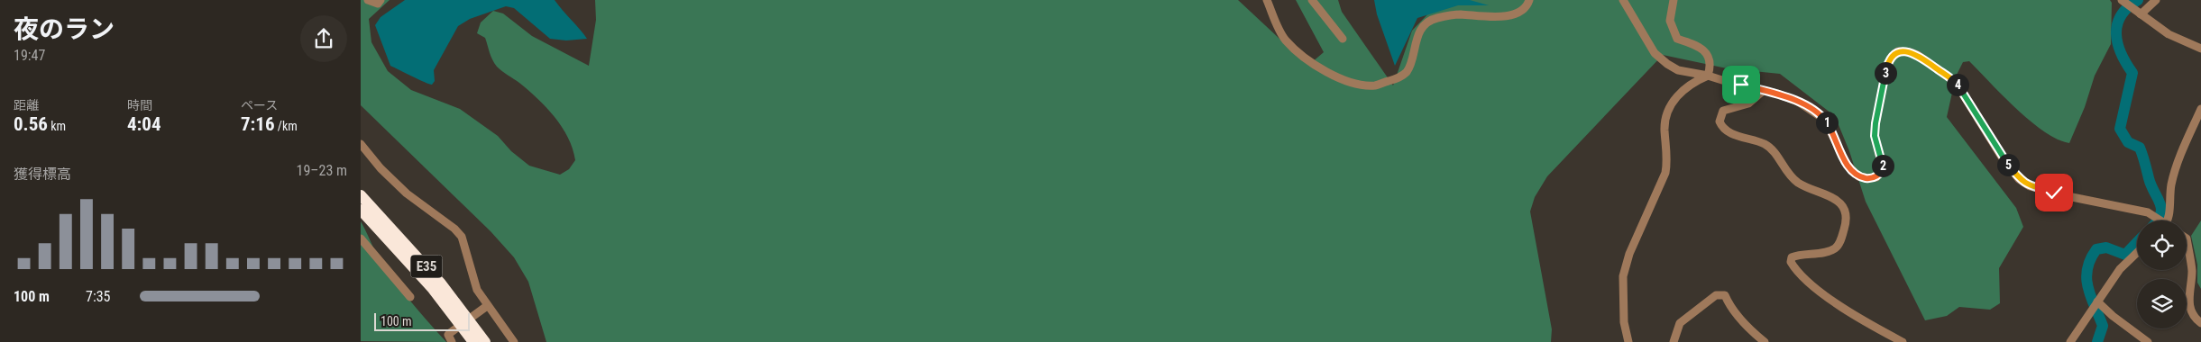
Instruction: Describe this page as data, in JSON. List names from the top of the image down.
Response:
{
  "streets": {
    "highway": ["E35"]
  },
  "scale_bar": "100 m",
  "page": {
    "heading": ["夜のラン", "19:47"],
    "pins": [
      "3",
      "4",
      "1",
      "5",
      "2"
    ],
    "stats": [
      ["距離", "0.56 km"],
      ["時間", "4:04"],
      ["ペース", "7:16 /km"]
    ],
    "chart": ["獲得標高", "19–23 m"],
    "list": [
      {
        "name": "100 m",
        "note": "7:35"
      }
    ],
    "scale": "100 m"
  }
}
